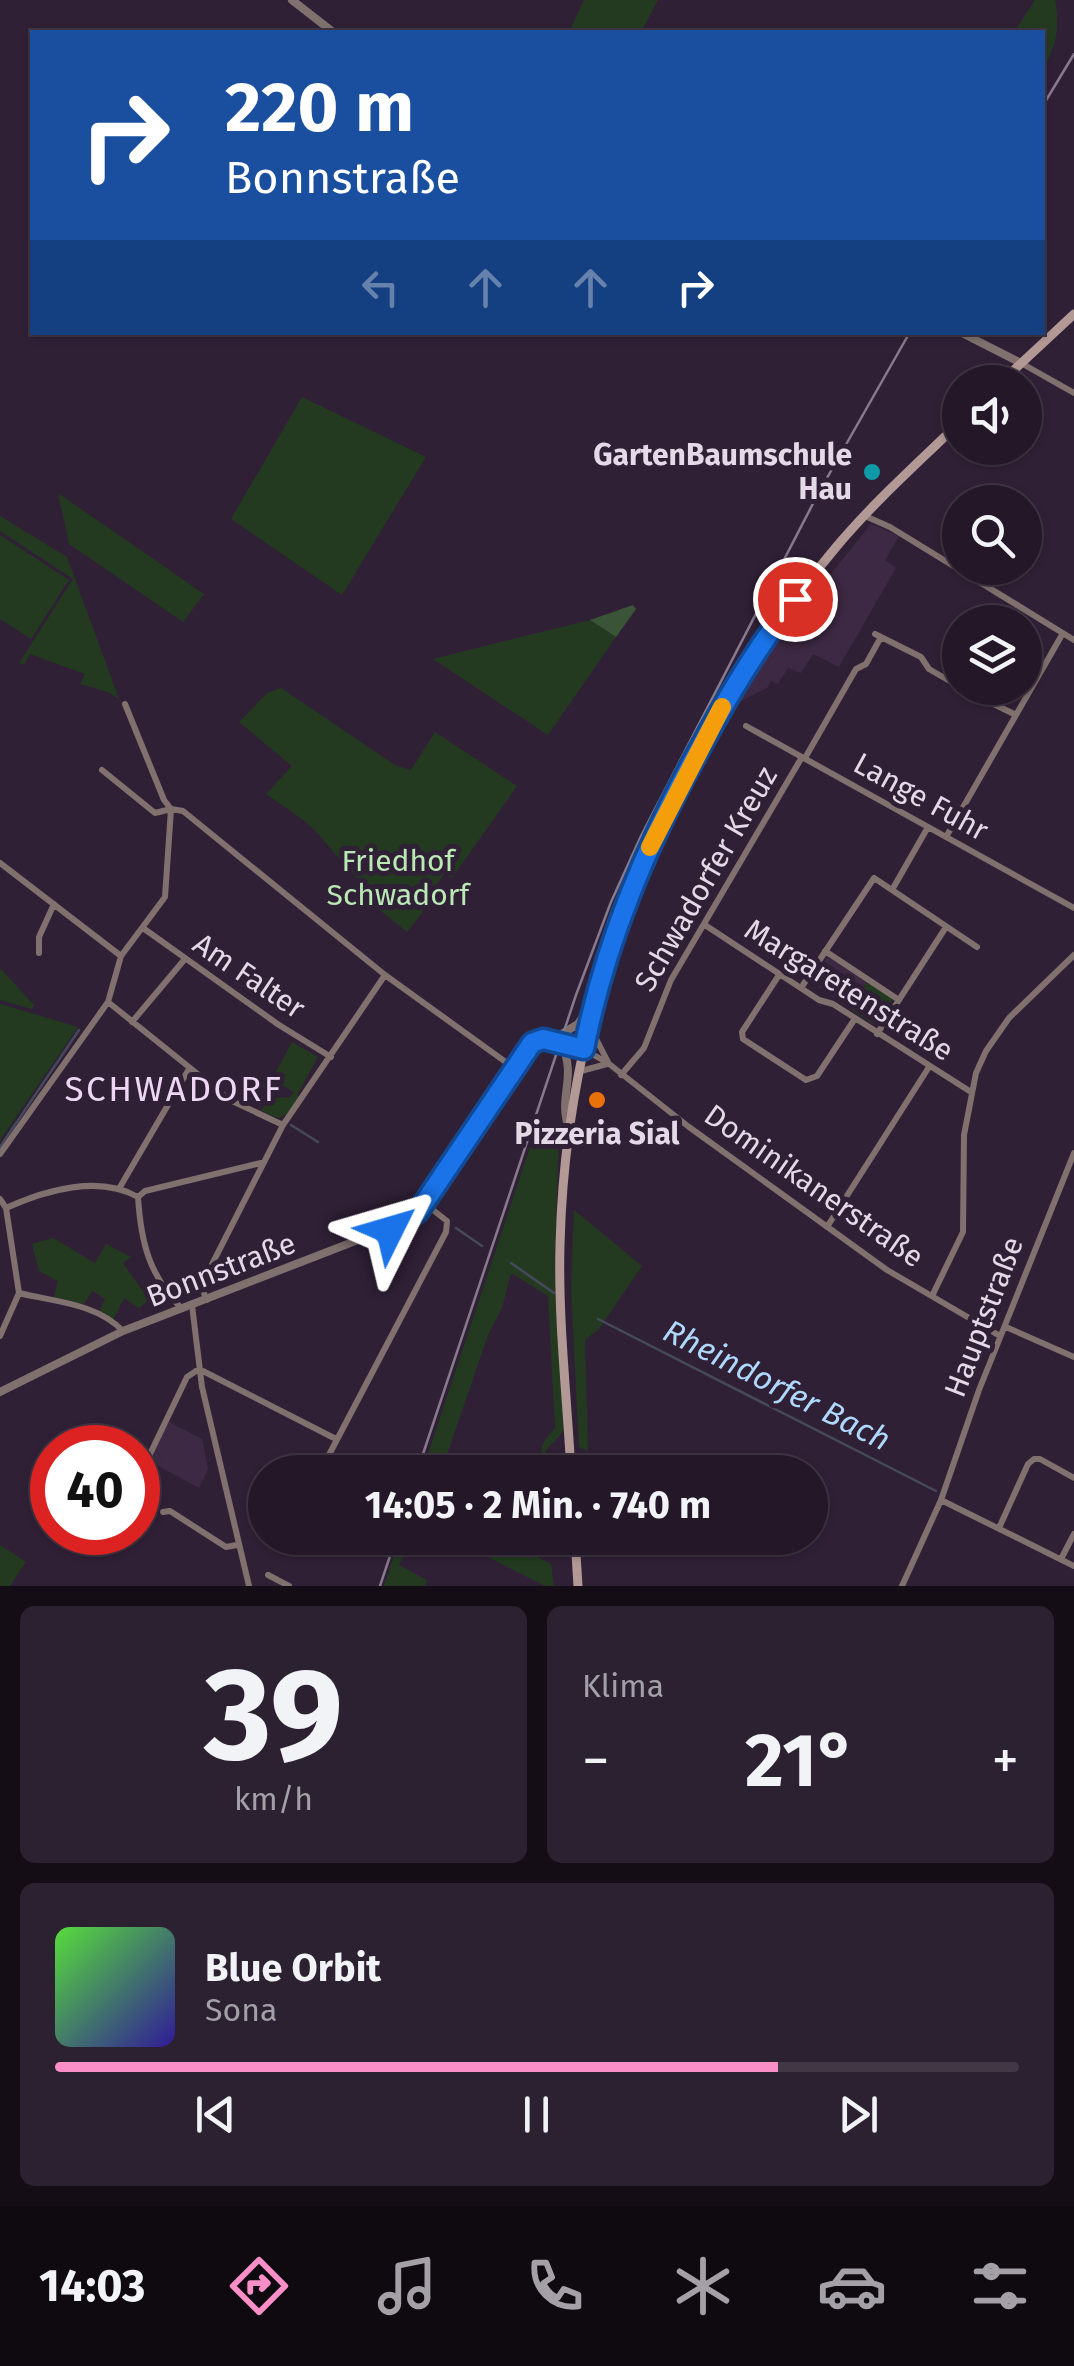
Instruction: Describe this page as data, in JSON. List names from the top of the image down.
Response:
{
  "streets": {
    "street": [
      "Lange Fuhr",
      "Schwadorfer Kreuz",
      "Am Falter",
      "Margaretenstraße",
      "Dominikanerstraße",
      "Bonnstraße",
      "Hauptstraße"
    ]
  },
  "crossings": [
    ["Lange Fuhr", "Schwadorfer Kreuz"],
    ["Schwadorfer Kreuz", "Margaretenstraße"],
    ["Schwadorfer Kreuz", "Dominikanerstraße"],
    ["Dominikanerstraße", "Bonnstraße"],
    ["Dominikanerstraße", "Hauptstraße"]
  ],
  "districts": ["SCHWADORF"],
  "water": ["Rheindorfer Bach"],
  "parks": ["Friedhof Schwadorf"],
  "places": ["GartenBaumschule Hau", "Pizzeria Sial"],
  "page": {
    "turn": ["220 m", "Bonnstraße"],
    "limit": "40",
    "trip": "14:05 · 2 Min. · 740 m",
    "tile": [
      ["39", "km/h"],
      "Klima"
    ],
    "heat": ["−", "21°", "+"],
    "song": ["Blue Orbit", "Sona"],
    "tabs": "14:03"
  }
}
